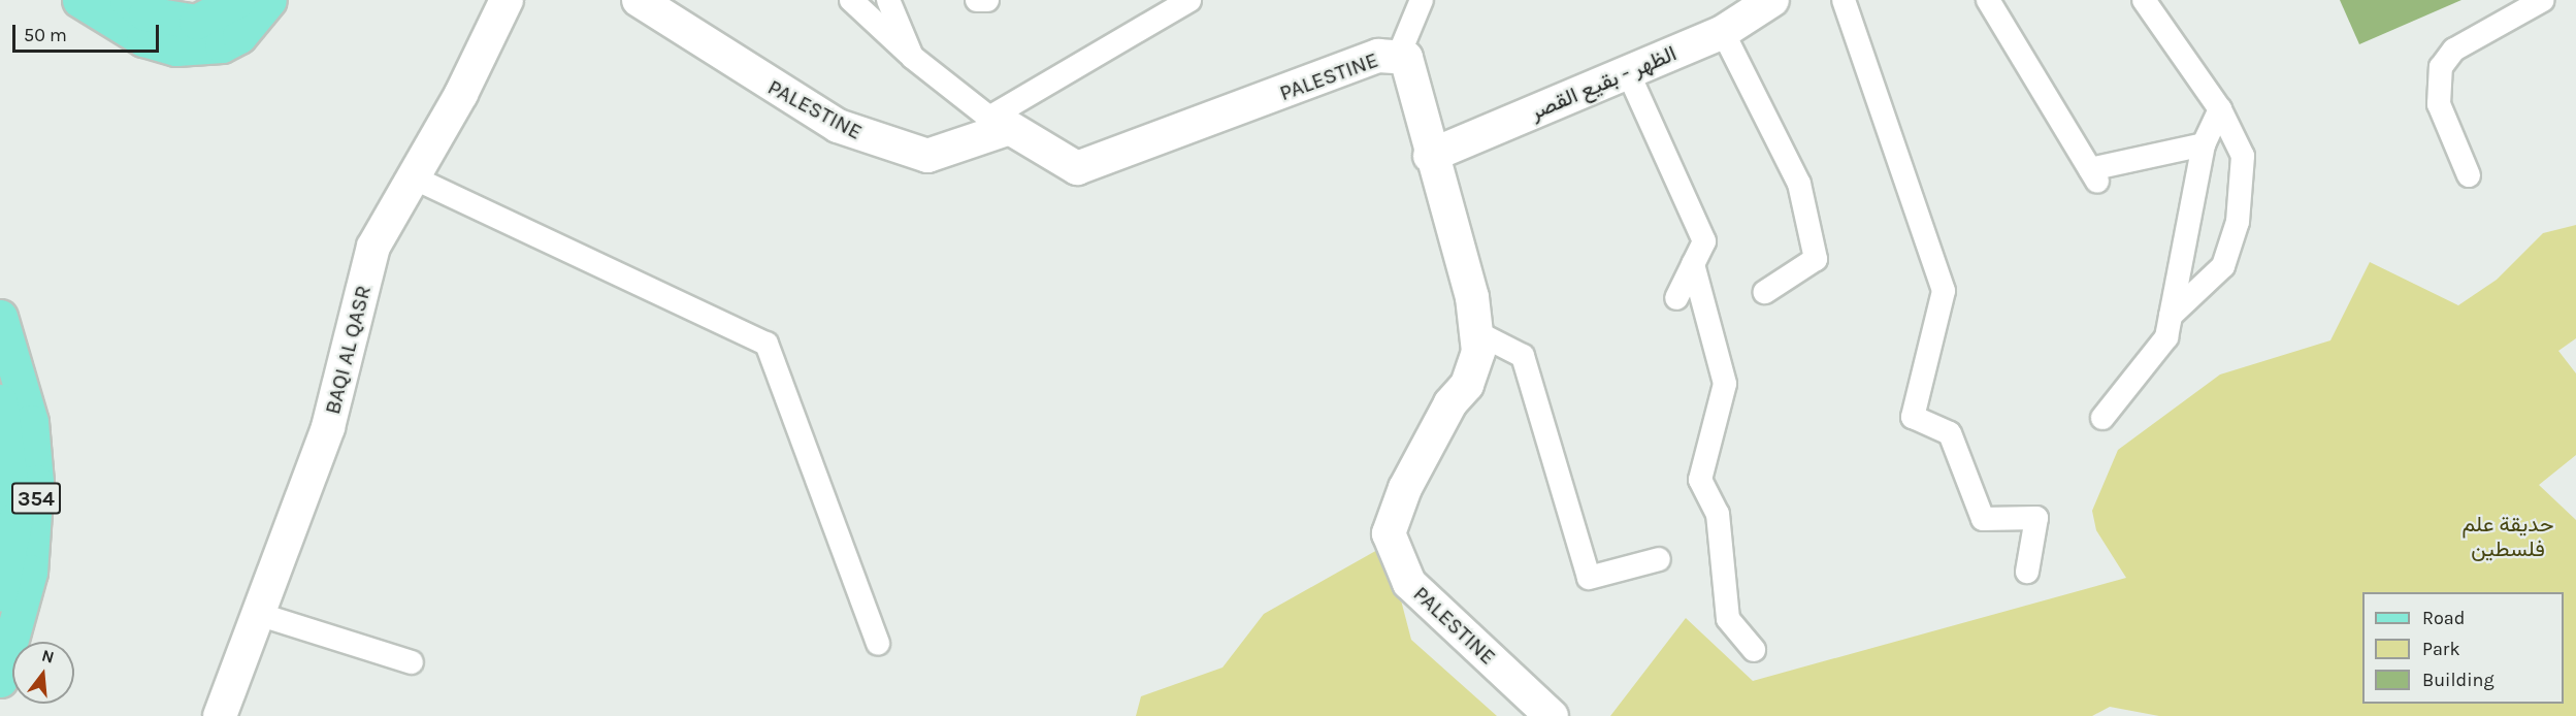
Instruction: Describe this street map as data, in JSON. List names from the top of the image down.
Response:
{
  "streets": {
    "main road": [
      "PALESTINE",
      "الظهر - بقيع القصر",
      "BAQI AL QASR",
      "354"
    ]
  },
  "crossings": [
    ["PALESTINE", "الظهر - بقيع القصر"]
  ],
  "parks": ["حديقة علم فلسطين"],
  "legend": ["Road", "Park", "Building"],
  "scale_bar": "50 m",
  "north": "top"
}
